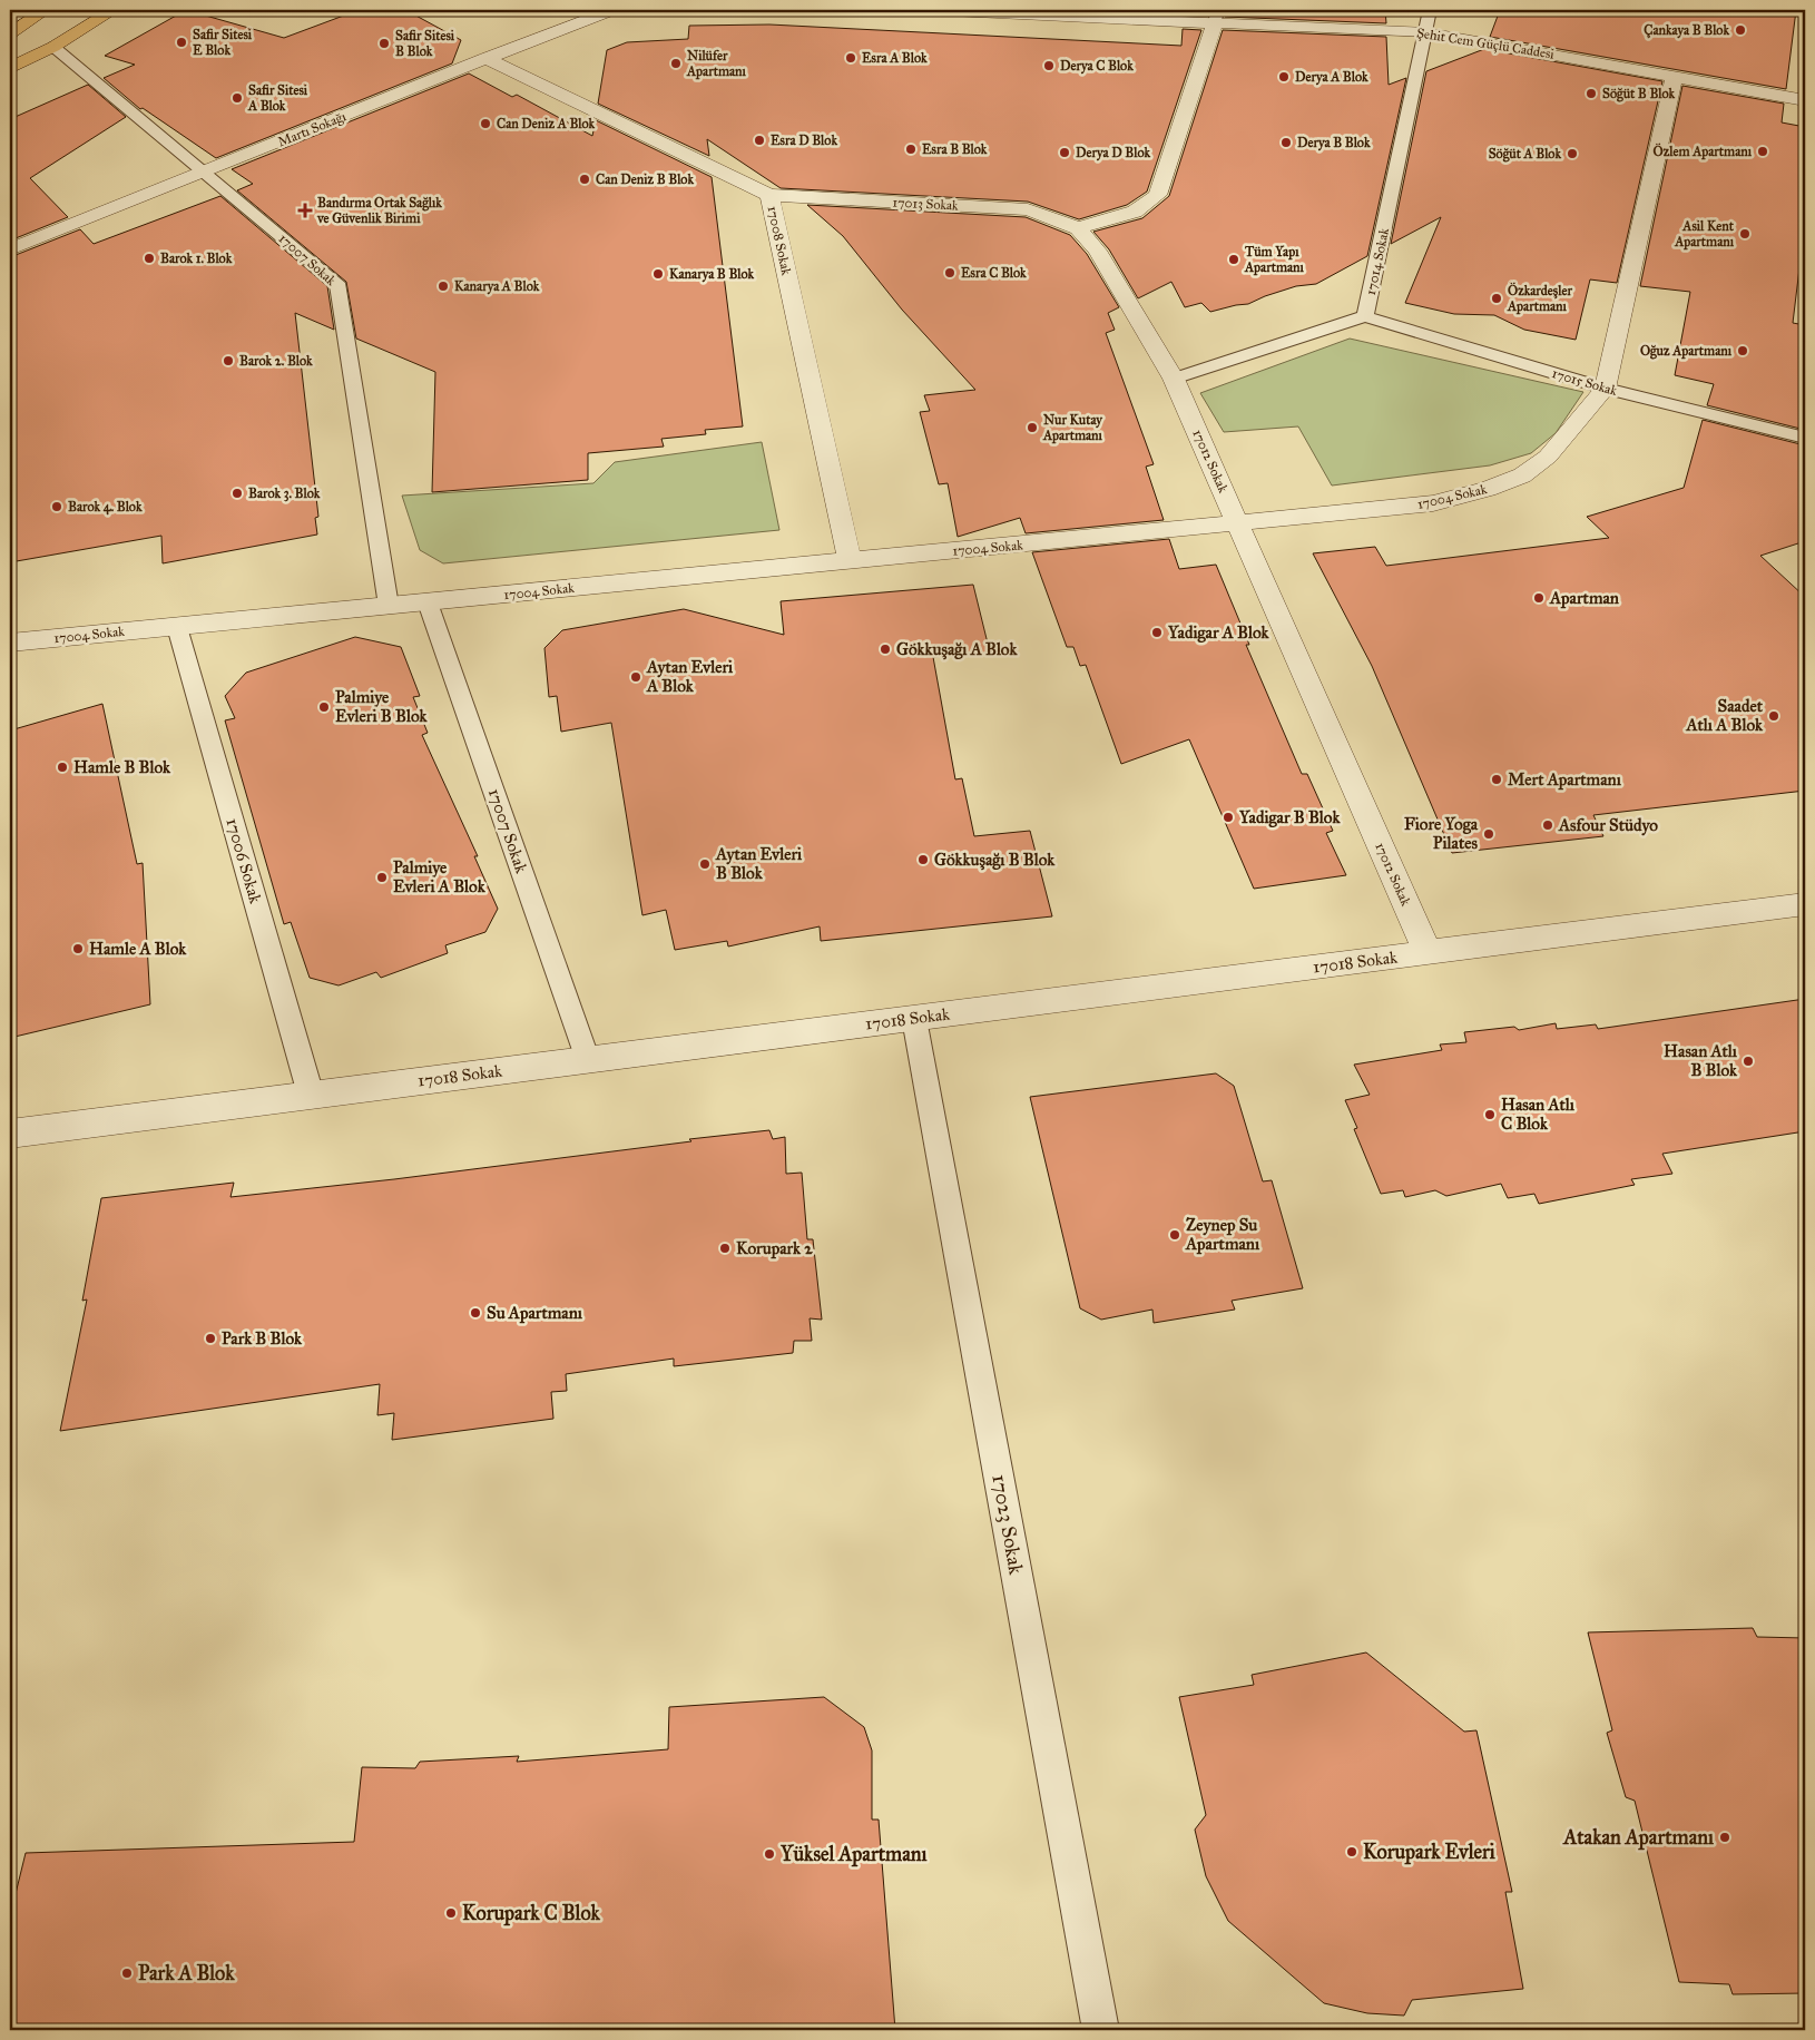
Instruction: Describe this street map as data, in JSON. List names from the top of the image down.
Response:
{
  "streets": {
    "street": [
      "Şehit Cem Güçlü Caddesi",
      "Martı Sokağı",
      "17013 Sokak",
      "17008 Sokak",
      "17012 Sokak",
      "17004 Sokak",
      "17018 Sokak"
    ],
    "lane": [
      "17007 Sokak",
      "17014 Sokak",
      "17015 Sokak",
      "17006 Sokak",
      "17023 Sokak"
    ]
  },
  "crossings": [
    ["Şehit Cem Güçlü Caddesi", "17014 Sokak"],
    ["Şehit Cem Güçlü Caddesi", "17004 Sokak"],
    ["Martı Sokağı", "17008 Sokak"],
    ["Martı Sokağı", "17007 Sokak"],
    ["17013 Sokak", "17008 Sokak"],
    ["17013 Sokak", "17012 Sokak"],
    ["17008 Sokak", "17004 Sokak"],
    ["17007 Sokak", "17004 Sokak"],
    ["17007 Sokak", "17018 Sokak"],
    ["17014 Sokak", "17015 Sokak"],
    ["17014 Sokak", "17012 Sokak"],
    ["17015 Sokak", "17004 Sokak"],
    ["17012 Sokak", "17004 Sokak"],
    ["17012 Sokak", "17018 Sokak"],
    ["17004 Sokak", "17006 Sokak"],
    ["17006 Sokak", "17018 Sokak"],
    ["17018 Sokak", "17023 Sokak"]
  ],
  "places": {
    "other": [
      "Çankaya B Blok",
      "Safir Sitesi E Blok",
      "Safir Sitesi B Blok",
      "Esra A Blok",
      "Nilüfer Apartmanı",
      "Derya C Blok",
      "Derya A Blok",
      "Söğüt B Blok",
      "Safir Sitesi A Blok",
      "Can Deniz A Blok",
      "Esra D Blok",
      "Derya B Blok",
      "Esra B Blok",
      "Özlem Apartmanı",
      "Derya D Blok",
      "Söğüt A Blok",
      "Can Deniz B Blok",
      "Asil Kent Apartmanı",
      "Barok 1. Blok",
      "Tüm Yapı Apartmanı",
      "Esra C Blok",
      "Kanarya B Blok",
      "Kanarya A Blok",
      "Özkardeşler Apartmanı",
      "Oğuz Apartmanı",
      "Barok 2. Blok",
      "Nur Kutay Apartmanı",
      "Barok 3. Blok",
      "Barok 4. Blok",
      "Apartman",
      "Yadigar A Blok",
      "Gökkuşağı A Blok",
      "Aytan Evleri A Blok",
      "Palmiye Evleri B Blok",
      "Saadet Atlı A Blok",
      "Hamle B Blok",
      "Mert Apartmanı",
      "Yadigar B Blok",
      "Asfour Stüdyo",
      "Fiore Yoga Pilates",
      "Gökkuşağı B Blok",
      "Aytan Evleri B Blok",
      "Palmiye Evleri A Blok",
      "Hamle A Blok",
      "Hasan Atlı B Blok",
      "Hasan Atlı C Blok",
      "Zeynep Su Apartmanı",
      "Korupark 2",
      "Su Apartmanı",
      "Park B Blok",
      "Atakan Apartmanı",
      "Korupark Evleri",
      "Yüksel Apartmanı",
      "Korupark C Blok",
      "Park A Blok"
    ],
    "health": ["Bandırma Ortak Sağlık ve Güvenlik Birimi"]
  }
}
